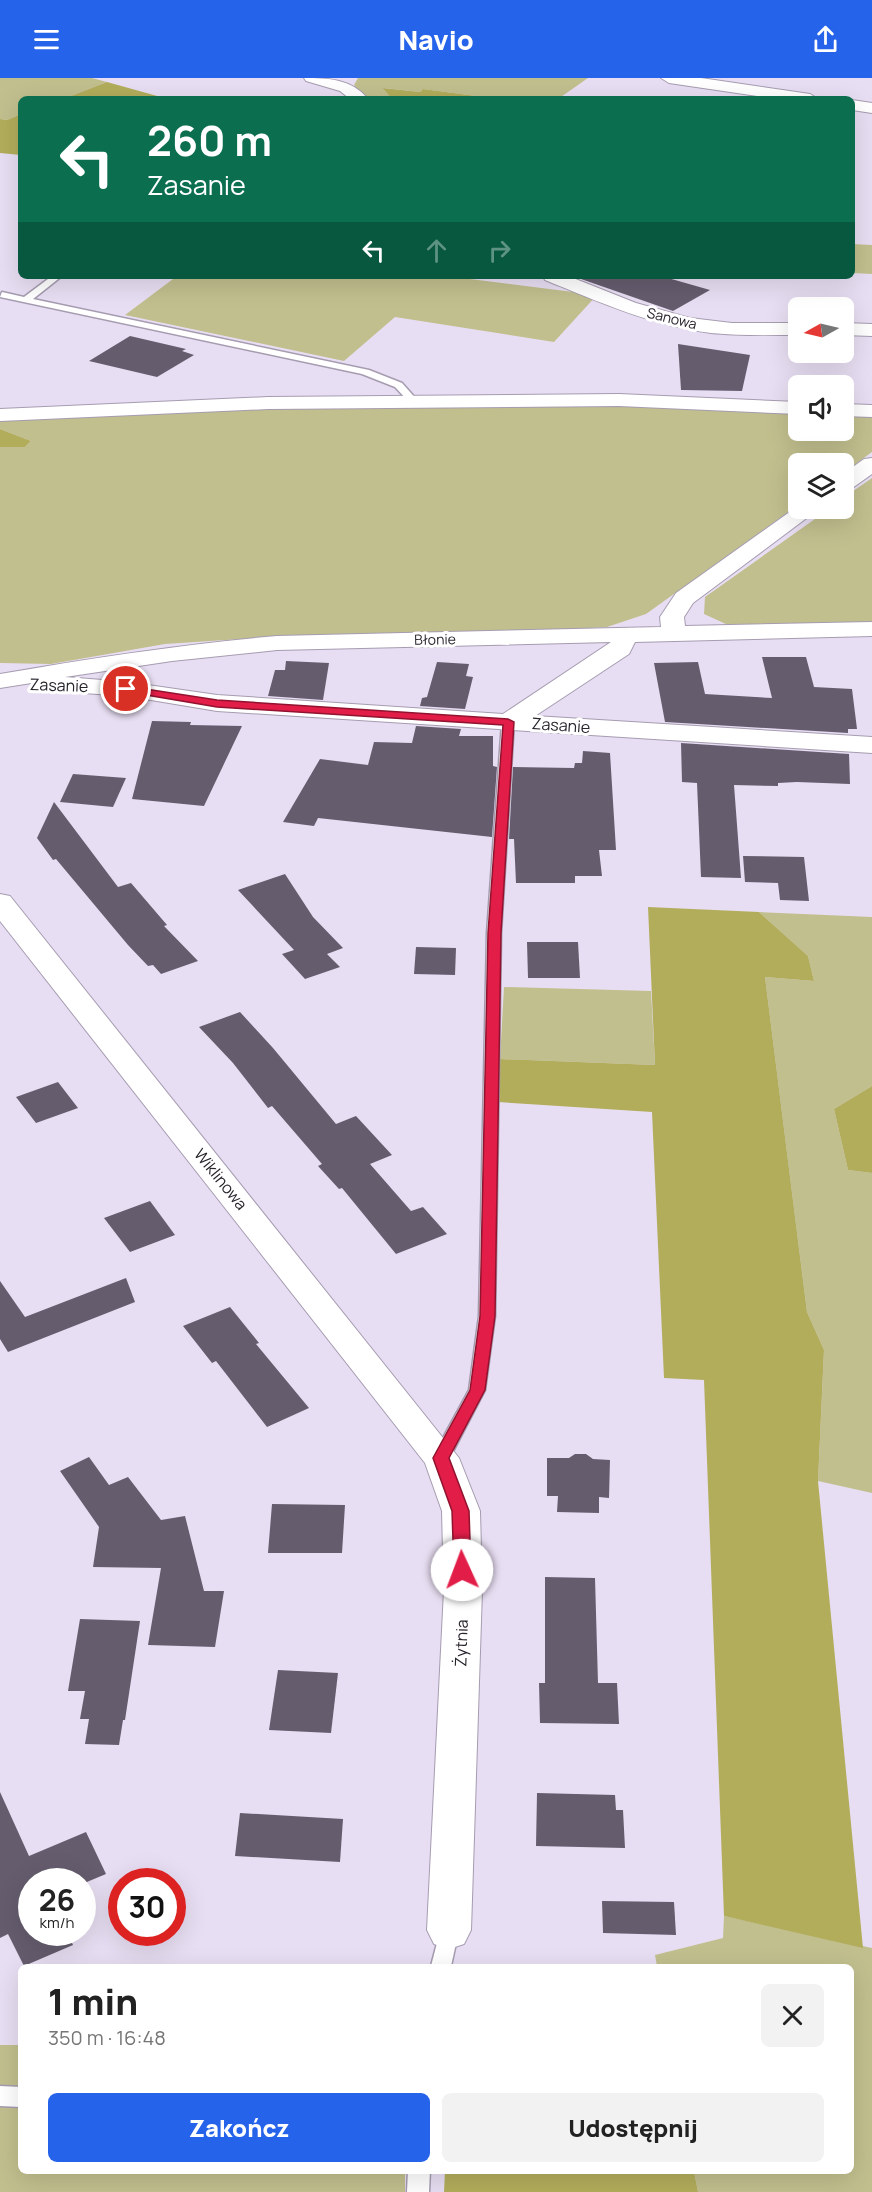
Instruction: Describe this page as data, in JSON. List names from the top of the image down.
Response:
{
  "streets": {
    "street": [
      "Sanowa",
      "Błonie",
      "Zasanie",
      "Wiklinowa",
      "Żytnia"
    ]
  },
  "crossings": [
    ["Błonie", "Zasanie"],
    ["Wiklinowa", "Żytnia"]
  ],
  "north": "left",
  "page": {
    "header": "Navio",
    "turn": ["260 m", "Zasanie"],
    "speed": "26 km/h",
    "limit": "30",
    "heading": ["1 min", "350 m · 16:48"],
    "buttons": ["Zakończ", "Udostępnij"]
  }
}
